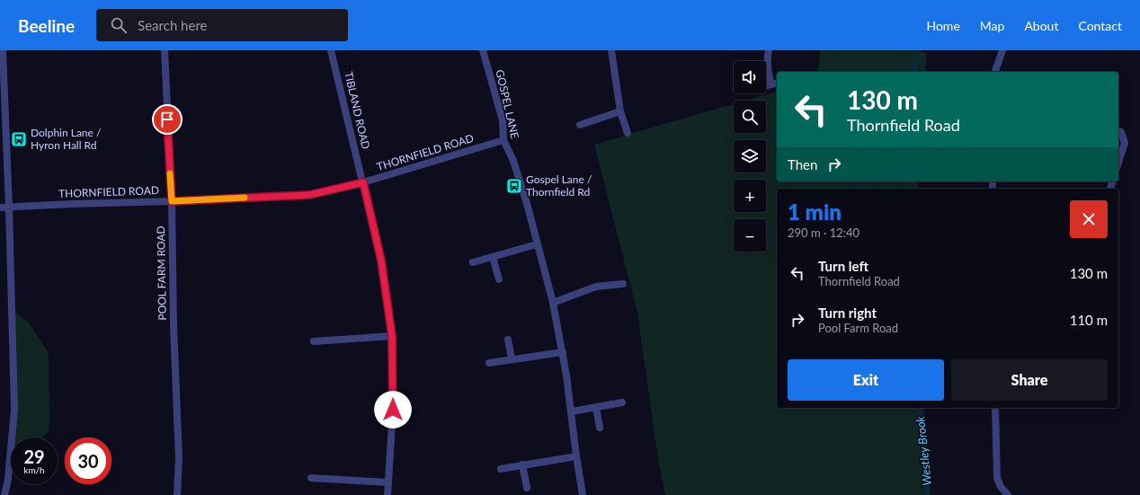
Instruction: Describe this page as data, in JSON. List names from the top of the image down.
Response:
{
  "streets": {
    "street": [
      "GOSPEL LANE",
      "TIBLAND ROAD",
      "THORNFIELD ROAD",
      "POOL FARM ROAD"
    ]
  },
  "crossings": [
    ["GOSPEL LANE", "THORNFIELD ROAD"],
    ["TIBLAND ROAD", "THORNFIELD ROAD"],
    ["THORNFIELD ROAD", "POOL FARM ROAD"]
  ],
  "water": ["Westley Brook"],
  "places": {
    "bus stop": ["Dolphin Lane / Hyron Hall Rd", "Gospel Lane / Thornfield Rd"]
  },
  "page": {
    "header": "Beeline",
    "search": "Search here",
    "nav": [
      "Home",
      "Map",
      "About",
      "Contact"
    ],
    "map_buttons": ["+", "−"],
    "turn": ["130 m", "Thornfield Road"],
    "then": "Then",
    "heading": ["1 min", "290 m · 12:40"],
    "list": [
      {
        "name": "Turn left",
        "note": "Thornfield Road",
        "value": "130 m"
      },
      {
        "name": "Turn right",
        "note": "Pool Farm Road",
        "value": "110 m"
      }
    ],
    "buttons": ["Exit", "Share"],
    "speed": "29 km/h",
    "limit": "30"
  }
}
